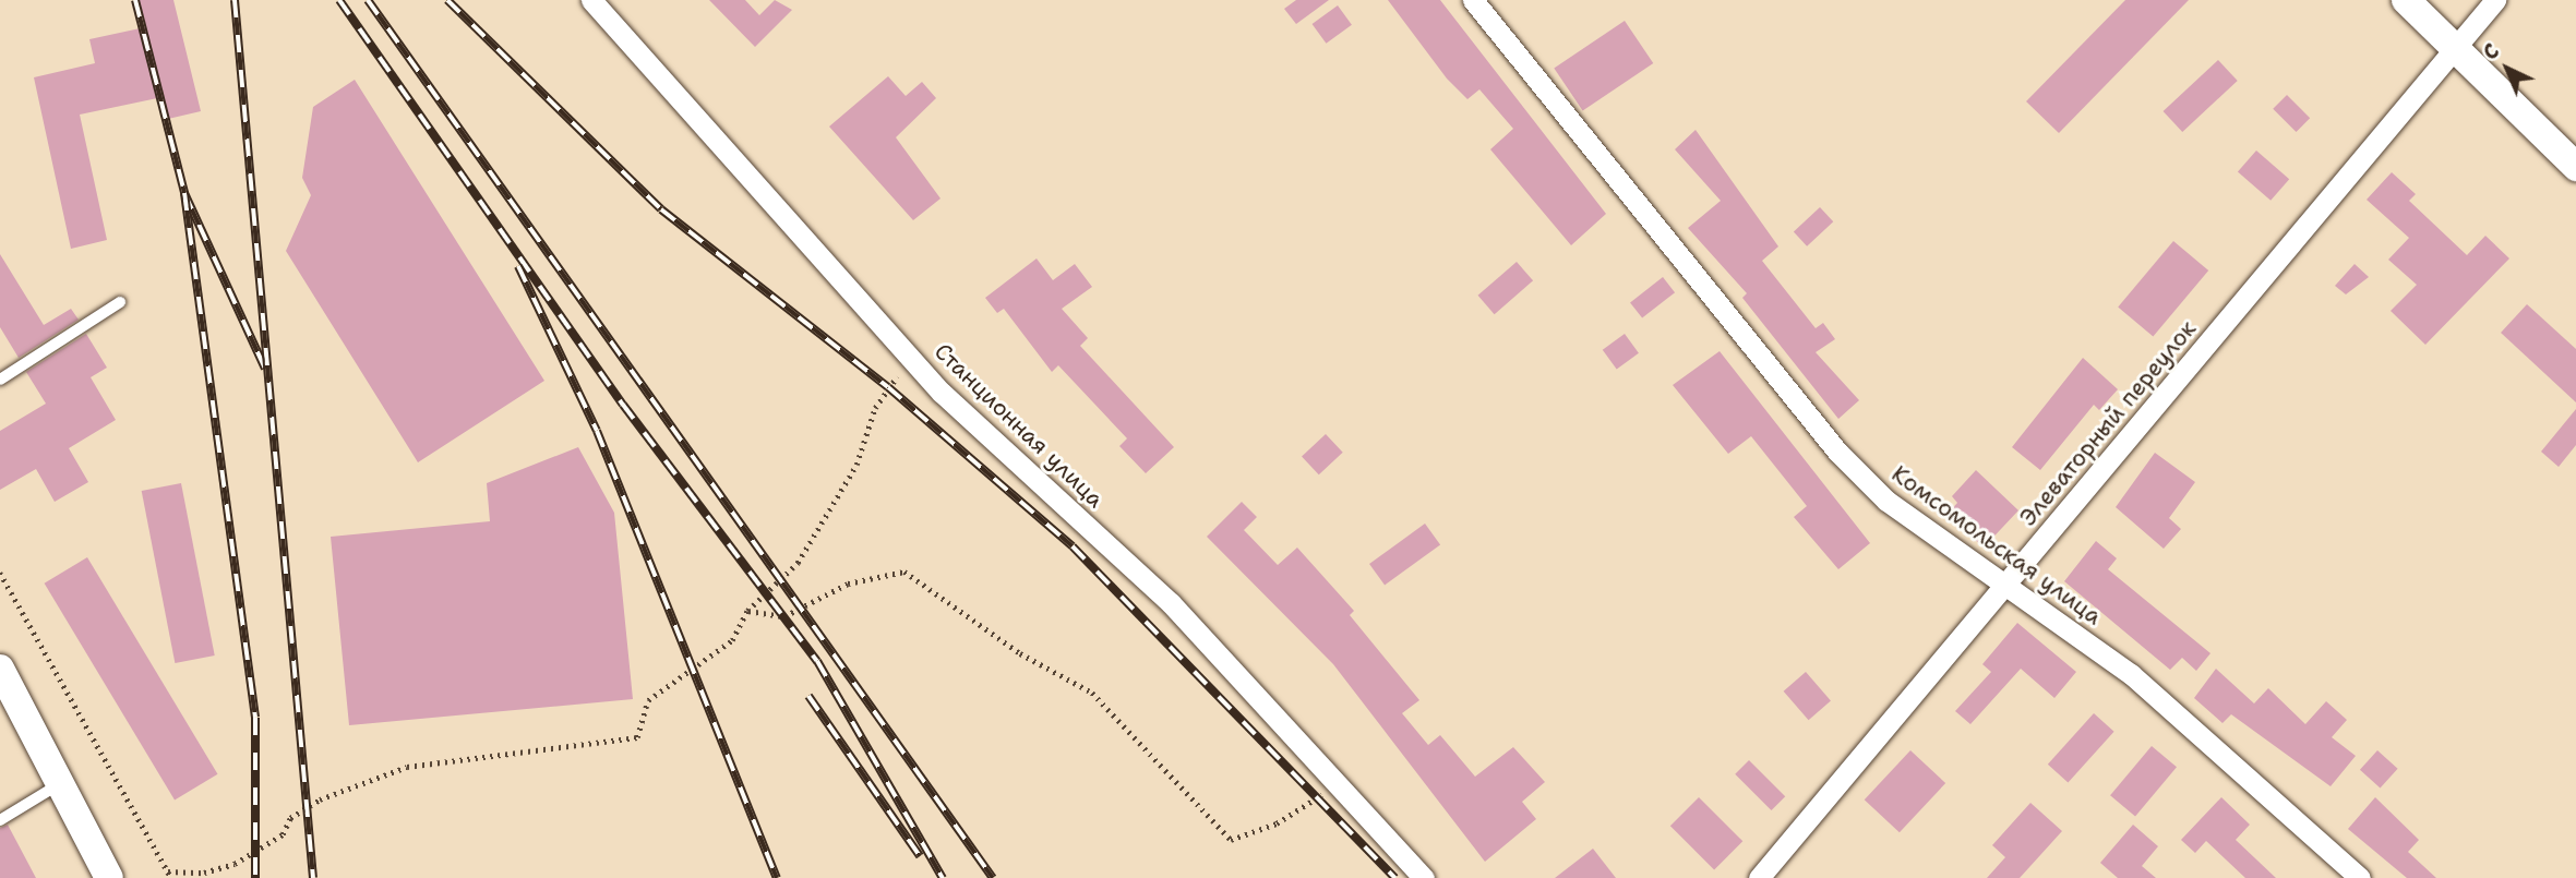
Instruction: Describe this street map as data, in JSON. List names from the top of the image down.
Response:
{
  "streets": {
    "street": ["Элеваторный переулок", "Станционная улица", "Комсомольская улица"]
  },
  "crossings": [
    ["Элеваторный переулок", "Комсомольская улица"]
  ],
  "north": "top left"
}
